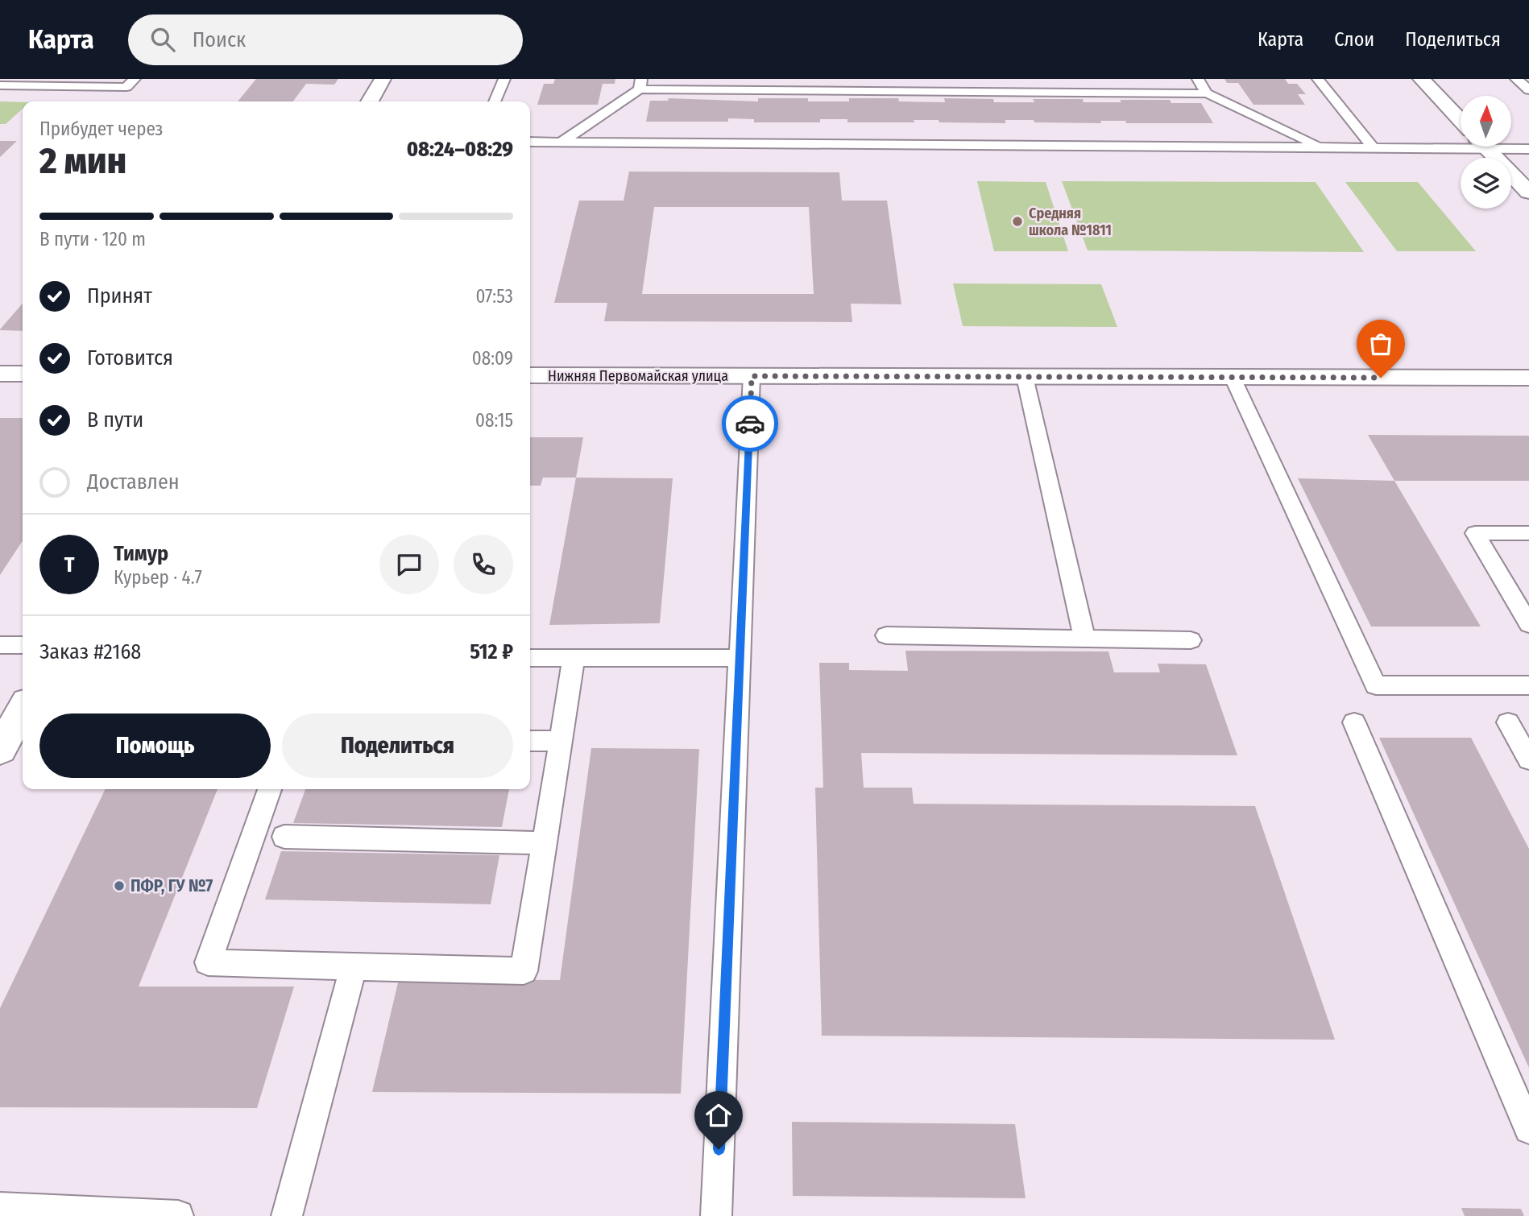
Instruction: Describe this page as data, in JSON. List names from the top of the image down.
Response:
{
  "streets": {
    "street": ["Нижняя Первомайская улица"]
  },
  "places": ["Средняя школа №1811", "ПФР, ГУ №7"],
  "north": "top",
  "page": {
    "header": "Карта",
    "search": "Поиск",
    "nav": ["Карта", "Слои", "Поделиться"],
    "heading": ["2 мин", "Прибудет через", "08:24–08:29"],
    "panel": [
      "Тимур",
      "Курьер · 4.7",
      "Заказ #2168",
      "512 ₽"
    ],
    "bar": "В пути · 120 m",
    "list": [
      ["Принят", "07:53"],
      ["Готовится", "08:09"],
      ["В пути", "08:15"],
      "Доставлен"
    ],
    "round": "Т",
    "buttons": ["Помощь", "Поделиться"]
  }
}
